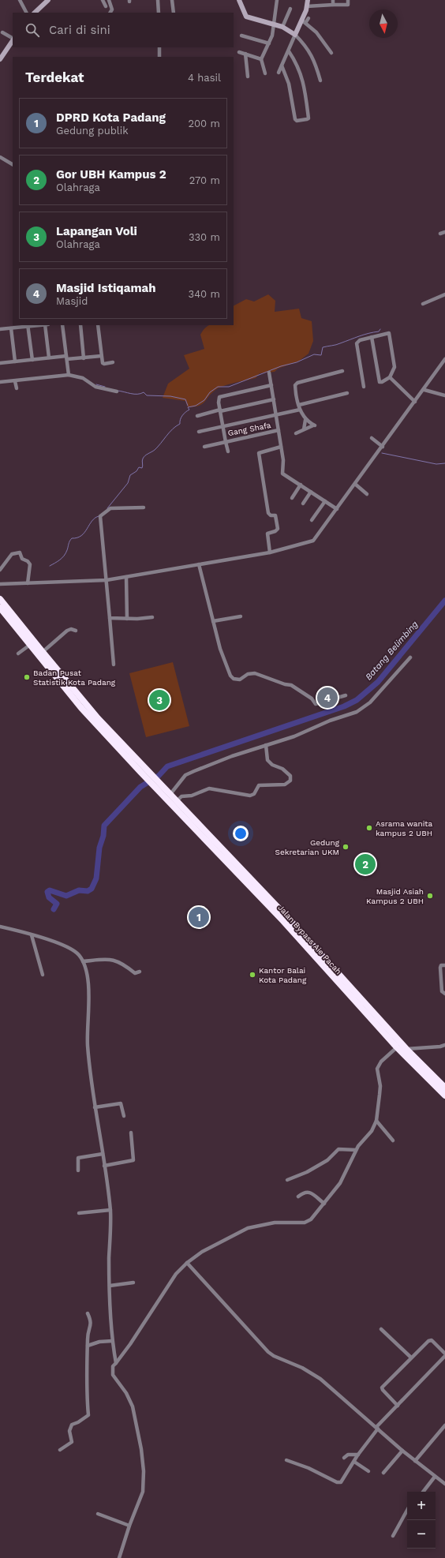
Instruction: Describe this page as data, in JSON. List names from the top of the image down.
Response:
{
  "streets": {
    "highway": ["Jalan Bypass Aie Pacah"],
    "street": ["Gang Shafa"]
  },
  "water": ["Batang Belimbing"],
  "places": [
    "Badan Pusat Statistik Kota Padang",
    "Asrama wanita kampus 2 UBH",
    "Gedung Sekretarian UKM",
    "Masjid Asiah Kampus 2 UBH",
    "Kantor Balai Kota Padang"
  ],
  "north": "bottom",
  "page": {
    "search": "Cari di sini",
    "heading": ["Terdekat", "4 hasil"],
    "list": [
      {
        "mark": "1",
        "name": "DPRD Kota Padang",
        "note": "Gedung publik",
        "value": "200 m"
      },
      {
        "mark": "2",
        "name": "Gor UBH Kampus 2",
        "note": "Olahraga",
        "value": "270 m"
      },
      {
        "mark": "3",
        "name": "Lapangan Voli",
        "note": "Olahraga",
        "value": "330 m"
      },
      {
        "mark": "4",
        "name": "Masjid Istiqamah",
        "note": "Masjid",
        "value": "340 m"
      }
    ],
    "pins": [
      "4",
      "3",
      "2",
      "1"
    ],
    "map_buttons": ["+", "−"]
  }
}
